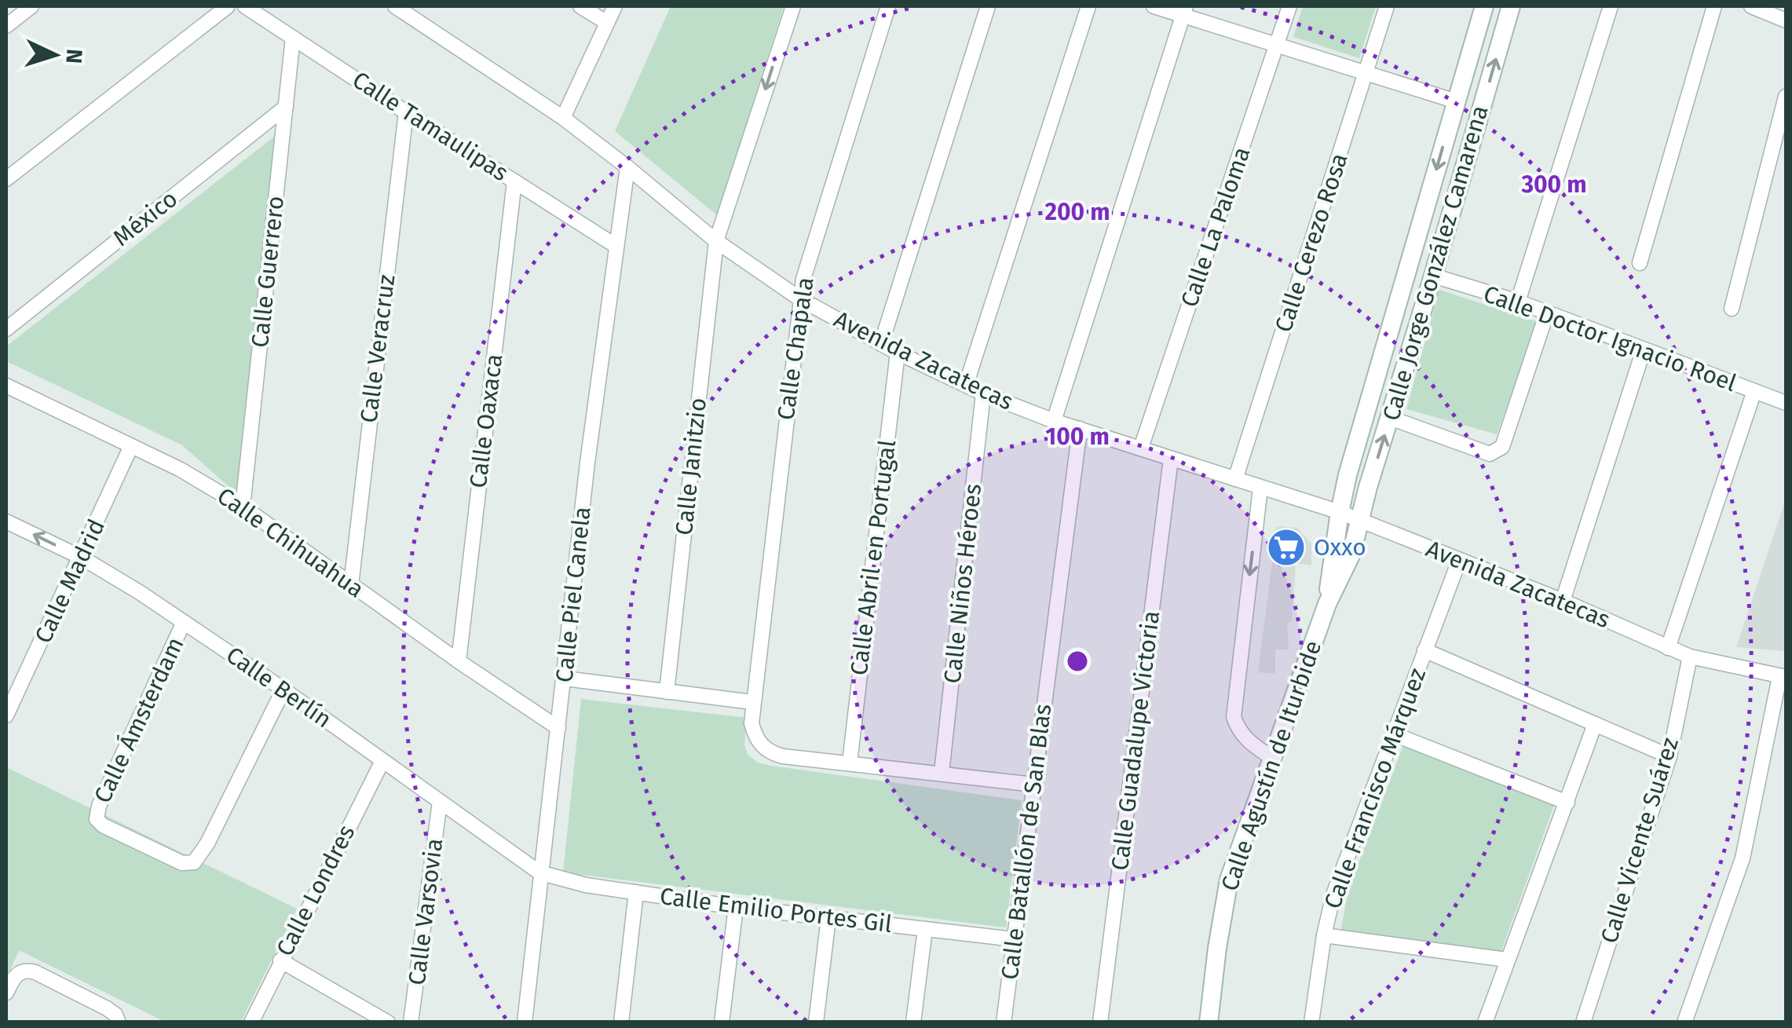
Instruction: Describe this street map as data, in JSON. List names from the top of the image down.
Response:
{
  "streets": {
    "street": [
      "Calle Tamaulipas",
      "México",
      "Calle La Paloma",
      "Calle Cerezo Rosa",
      "Calle Jorge González Camarena",
      "Calle Guerrero",
      "Calle Doctor Ignacio Roel",
      "Calle Veracruz",
      "Calle Chapala",
      "Avenida Zacatecas",
      "Calle Oaxaca",
      "Calle Janitzio",
      "Calle Chihuahua",
      "Calle Abril en Portugal",
      "Calle Madrid",
      "Calle Niños Héroes",
      "Calle Piel Canela",
      "Calle Berlín",
      "Calle Ámsterdam",
      "Calle Guadalupe Victoria",
      "Calle Agustín de Iturbide",
      "Calle Francisco Márquez",
      "Calle Vicente Suárez",
      "Calle Batallón de San Blas",
      "Calle Londres",
      "Calle Emilio Portes Gil",
      "Calle Varsovia"
    ]
  },
  "crossings": [
    ["Calle Tamaulipas", "Calle Guerrero"],
    ["Calle Tamaulipas", "Calle Veracruz"],
    ["Calle Tamaulipas", "Calle Oaxaca"],
    ["Calle Tamaulipas", "Calle Piel Canela"],
    ["México", "Calle Guerrero"],
    ["Calle La Paloma", "Avenida Zacatecas"],
    ["Calle Cerezo Rosa", "Avenida Zacatecas"],
    ["Calle Jorge González Camarena", "Calle Doctor Ignacio Roel"],
    ["Calle Jorge González Camarena", "Avenida Zacatecas"],
    ["Calle Jorge González Camarena", "Calle Agustín de Iturbide"],
    ["Calle Guerrero", "Calle Chihuahua"],
    ["Calle Veracruz", "Calle Chihuahua"],
    ["Calle Chapala", "Avenida Zacatecas"],
    ["Calle Chapala", "Calle Abril en Portugal"],
    ["Calle Chapala", "Calle Niños Héroes"],
    ["Calle Chapala", "Calle Batallón de San Blas"],
    ["Avenida Zacatecas", "Calle Janitzio"],
    ["Avenida Zacatecas", "Calle Abril en Portugal"],
    ["Avenida Zacatecas", "Calle Niños Héroes"],
    ["Avenida Zacatecas", "Calle Piel Canela"],
    ["Avenida Zacatecas", "Calle Guadalupe Victoria"],
    ["Avenida Zacatecas", "Calle Agustín de Iturbide"],
    ["Avenida Zacatecas", "Calle Francisco Márquez"],
    ["Avenida Zacatecas", "Calle Vicente Suárez"],
    ["Avenida Zacatecas", "Calle Batallón de San Blas"],
    ["Calle Oaxaca", "Calle Chihuahua"],
    ["Calle Chihuahua", "Calle Madrid"],
    ["Calle Chihuahua", "Calle Piel Canela"],
    ["Calle Madrid", "Calle Berlín"],
    ["Calle Piel Canela", "Calle Berlín"],
    ["Calle Piel Canela", "Calle Emilio Portes Gil"],
    ["Calle Berlín", "Calle Ámsterdam"],
    ["Calle Berlín", "Calle Londres"],
    ["Calle Berlín", "Calle Emilio Portes Gil"],
    ["Calle Berlín", "Calle Varsovia"],
    ["Calle Batallón de San Blas", "Calle Emilio Portes Gil"]
  ],
  "places": {
    "supermarket": ["Oxxo"]
  },
  "north": "right",
  "rings": ["300 m", "200 m", "100 m"]
}
